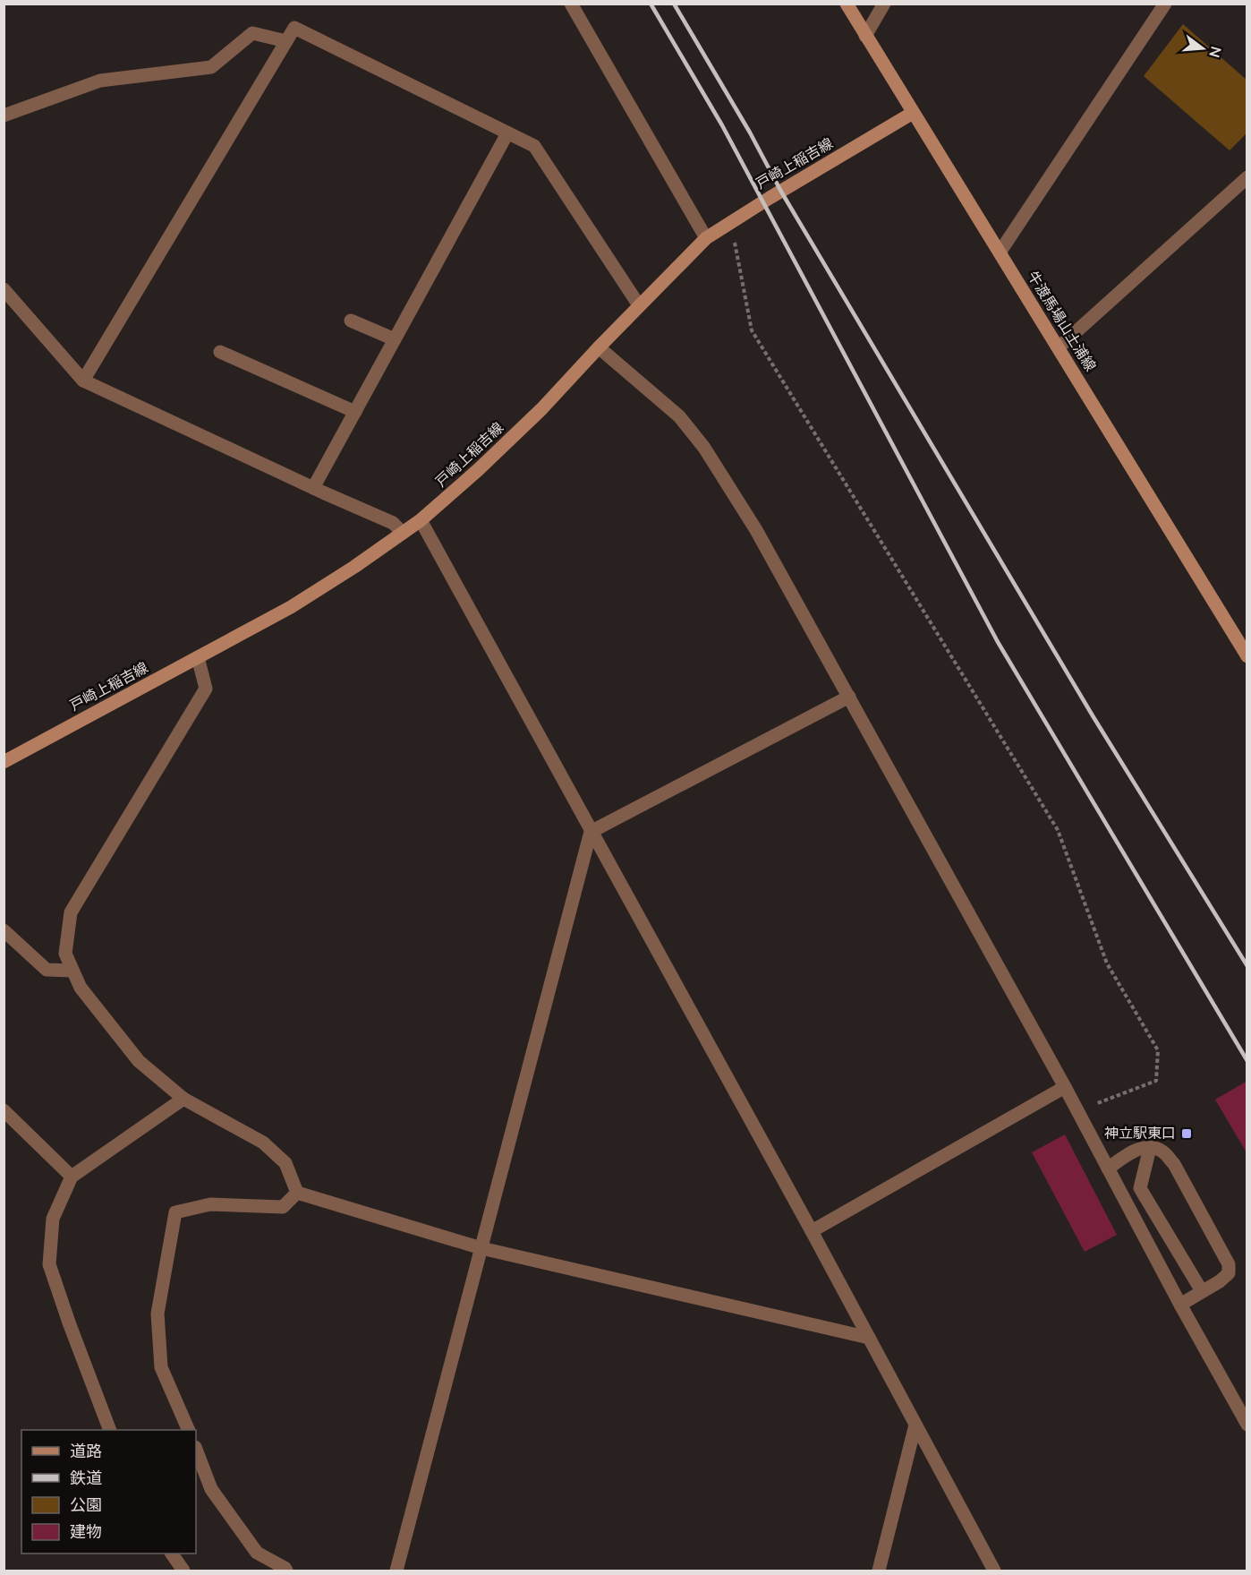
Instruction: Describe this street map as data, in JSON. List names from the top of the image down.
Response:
{
  "streets": {
    "main road": ["戸崎上稲吉線", "牛渡馬場山土浦線"]
  },
  "crossings": [
    ["戸崎上稲吉線", "牛渡馬場山土浦線"]
  ],
  "places": {
    "transit": ["神立駅東口"]
  },
  "legend": [
    "道路",
    "鉄道",
    "公園",
    "建物"
  ],
  "north": "right"
}
